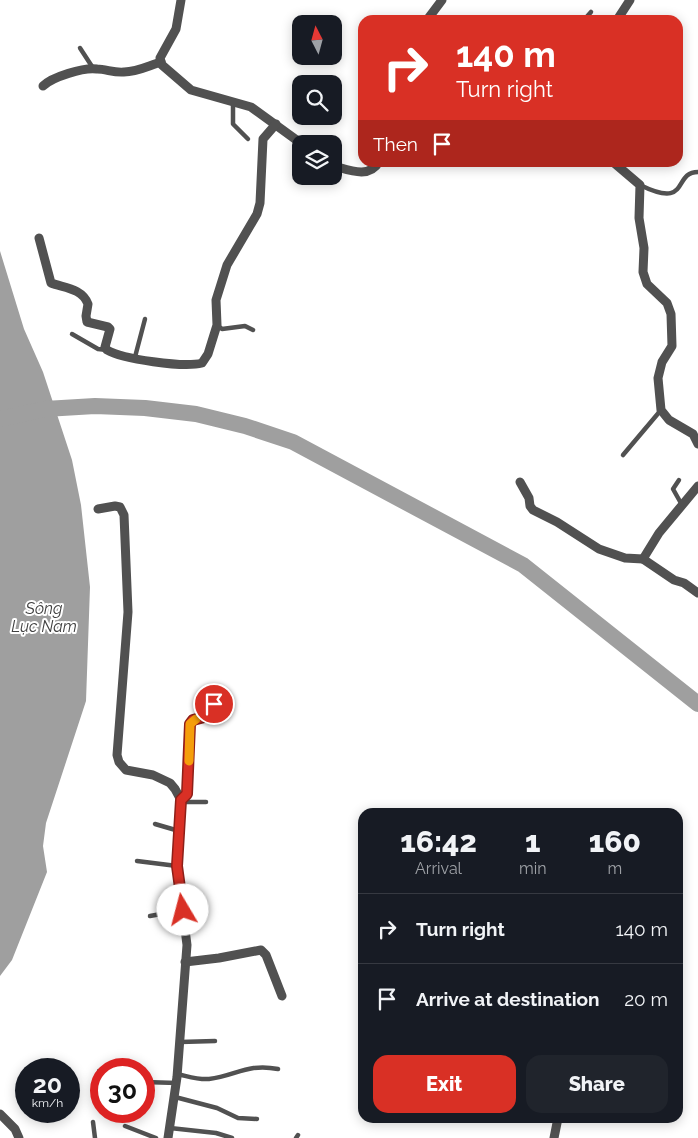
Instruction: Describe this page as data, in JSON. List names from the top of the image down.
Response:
{
  "water": ["Sông Lục Nam"],
  "north": "top",
  "page": {
    "turn": ["140 m", "Turn right"],
    "then": "Then",
    "eta": [
      "16:42",
      "Arrival",
      "1",
      "min",
      "160",
      "m"
    ],
    "list": [
      {
        "name": "Turn right",
        "value": "140 m"
      },
      {
        "name": "Arrive at destination",
        "value": "20 m"
      }
    ],
    "buttons": ["Exit", "Share"],
    "speed": "20 km/h",
    "limit": "30"
  }
}
